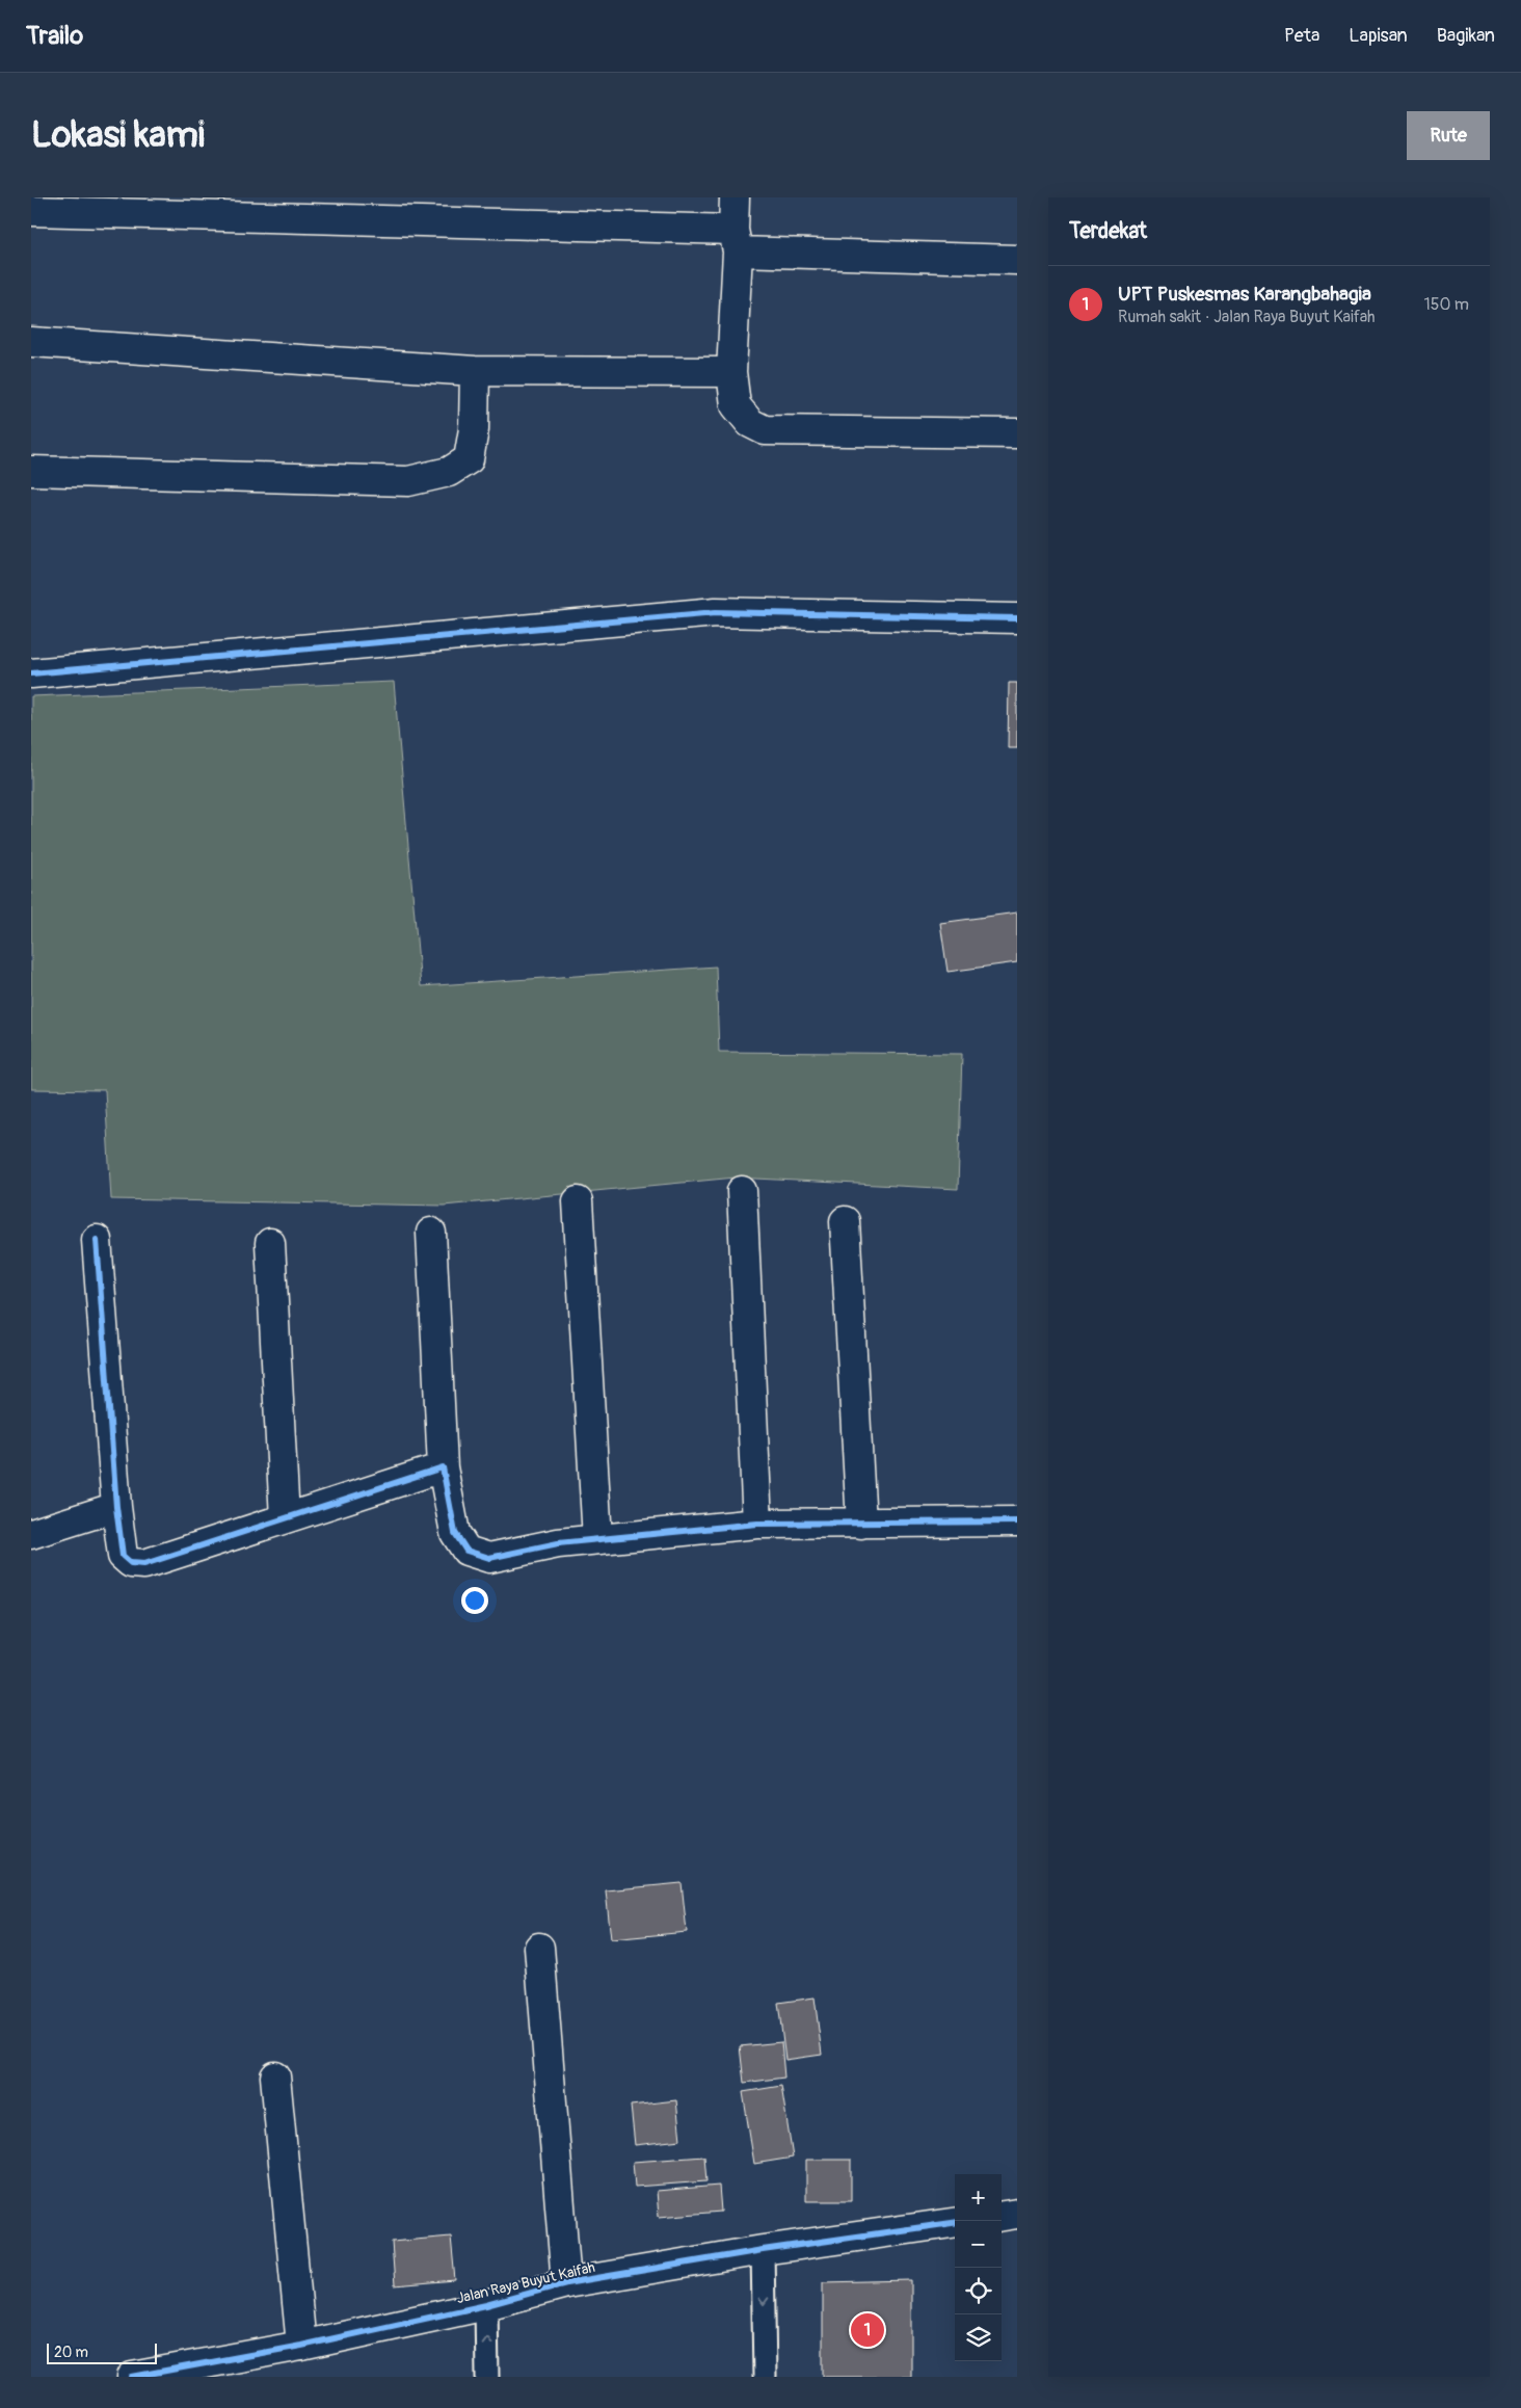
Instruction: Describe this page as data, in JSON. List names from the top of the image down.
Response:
{
  "streets": {
    "street": ["Jalan Raya Buyut Kaifah"]
  },
  "scale_bar": "20 m",
  "page": {
    "header": "Trailo",
    "nav": ["Peta", "Lapisan", "Bagikan"],
    "buttons": "Rute",
    "title": "Lokasi kami",
    "heading": "Terdekat",
    "list": [
      {
        "mark": "1",
        "name": "UPT Puskesmas Karangbahagia",
        "note": "Rumah sakit · Jalan Raya Buyut Kaifah",
        "value": "150 m"
      }
    ],
    "map_buttons": ["+", "−"],
    "pins": "1",
    "scale": "20 m"
  }
}
